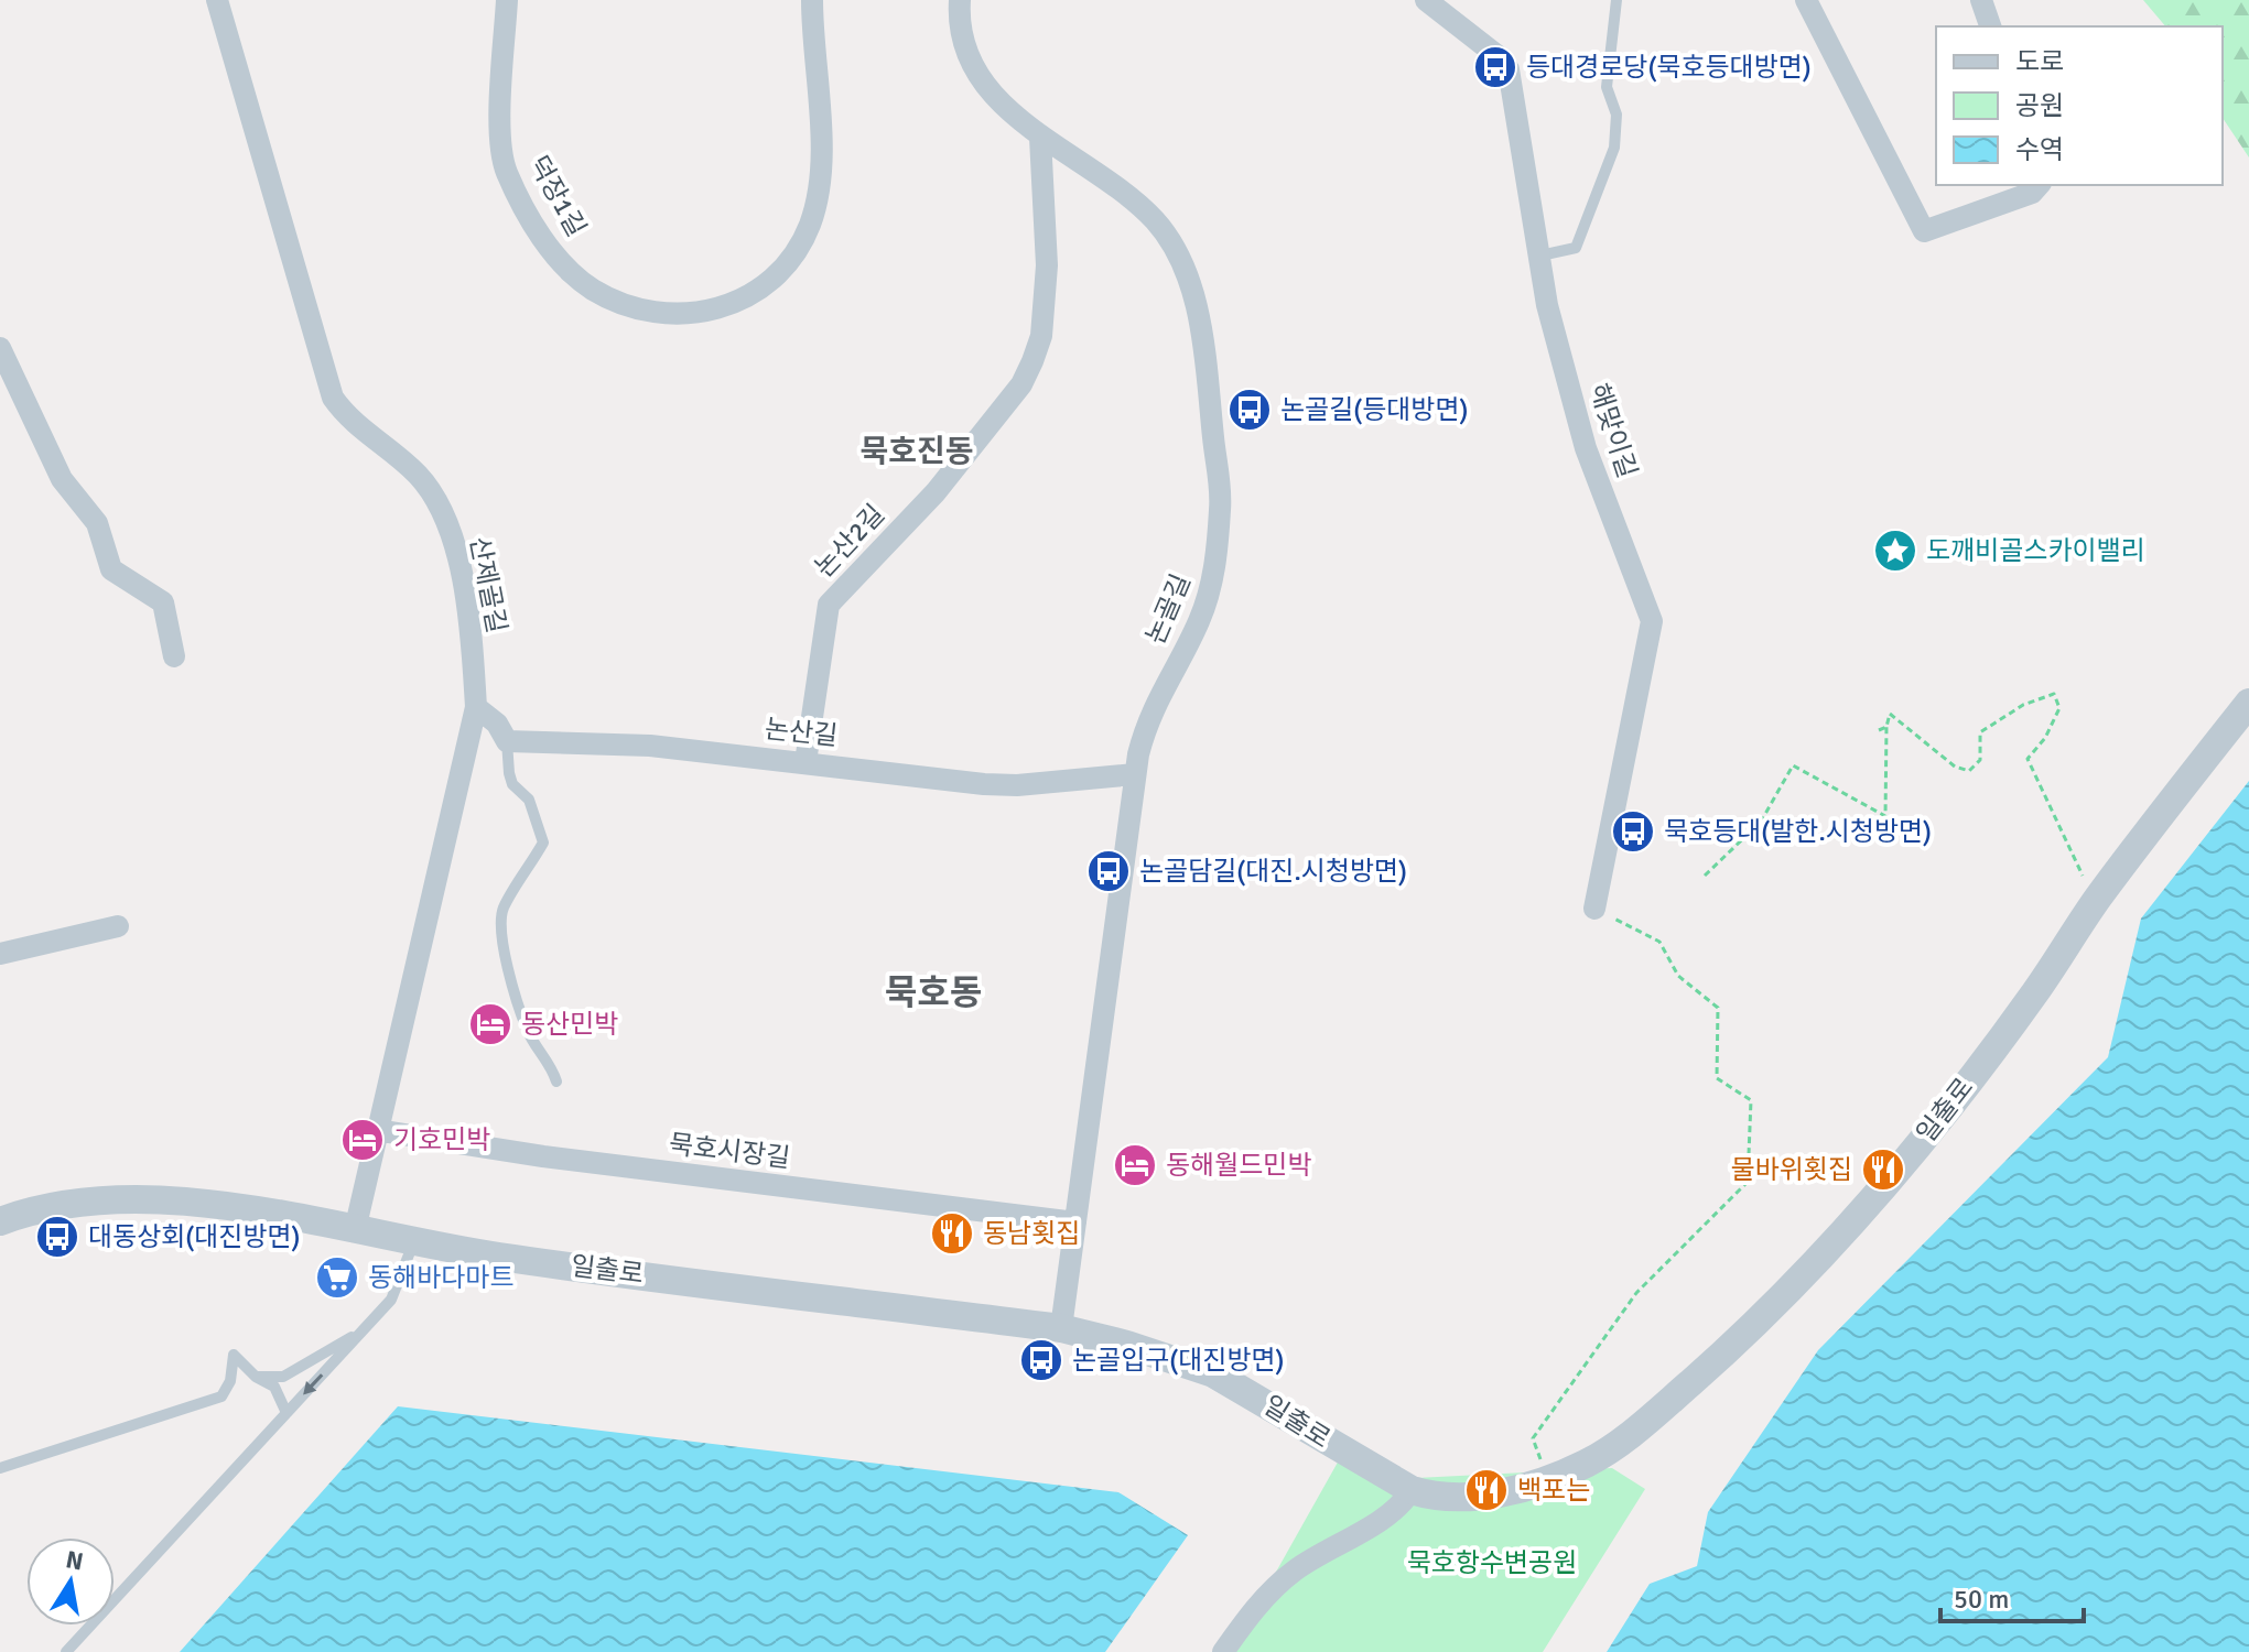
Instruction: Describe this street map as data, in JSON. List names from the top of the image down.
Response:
{
  "streets": {
    "street": [
      "덕장1길",
      "해맞이길",
      "논산2길",
      "산제골길",
      "논골길",
      "논산길",
      "일출로",
      "묵호시장길"
    ]
  },
  "crossings": [
    ["논산2길", "논골길"],
    ["논산2길", "논산길"],
    ["산제골길", "일출로"],
    ["산제골길", "묵호시장길"],
    ["논골길", "논산길"],
    ["논골길", "일출로"],
    ["논골길", "묵호시장길"]
  ],
  "districts": ["묵호진동", "묵호동"],
  "parks": ["묵호항수변공원"],
  "places": {
    "bus stop": [
      "등대경로당(묵호등대방면)",
      "논골길(등대방면)",
      "묵호등대(발한.시청방면)",
      "논골담길(대진.시청방면)",
      "대동상회(대진방면)",
      "논골입구(대진방면)"
    ],
    "place": ["도깨비골스카이밸리"],
    "hotel": ["동산민박", "기호민박", "동해월드민박"],
    "restaurant": ["물바위횟집", "동남횟집", "백포는"],
    "supermarket": ["동해바다마트"]
  },
  "legend": ["도로", "공원", "수역"],
  "scale_bar": "50 m",
  "north": "top"
}
